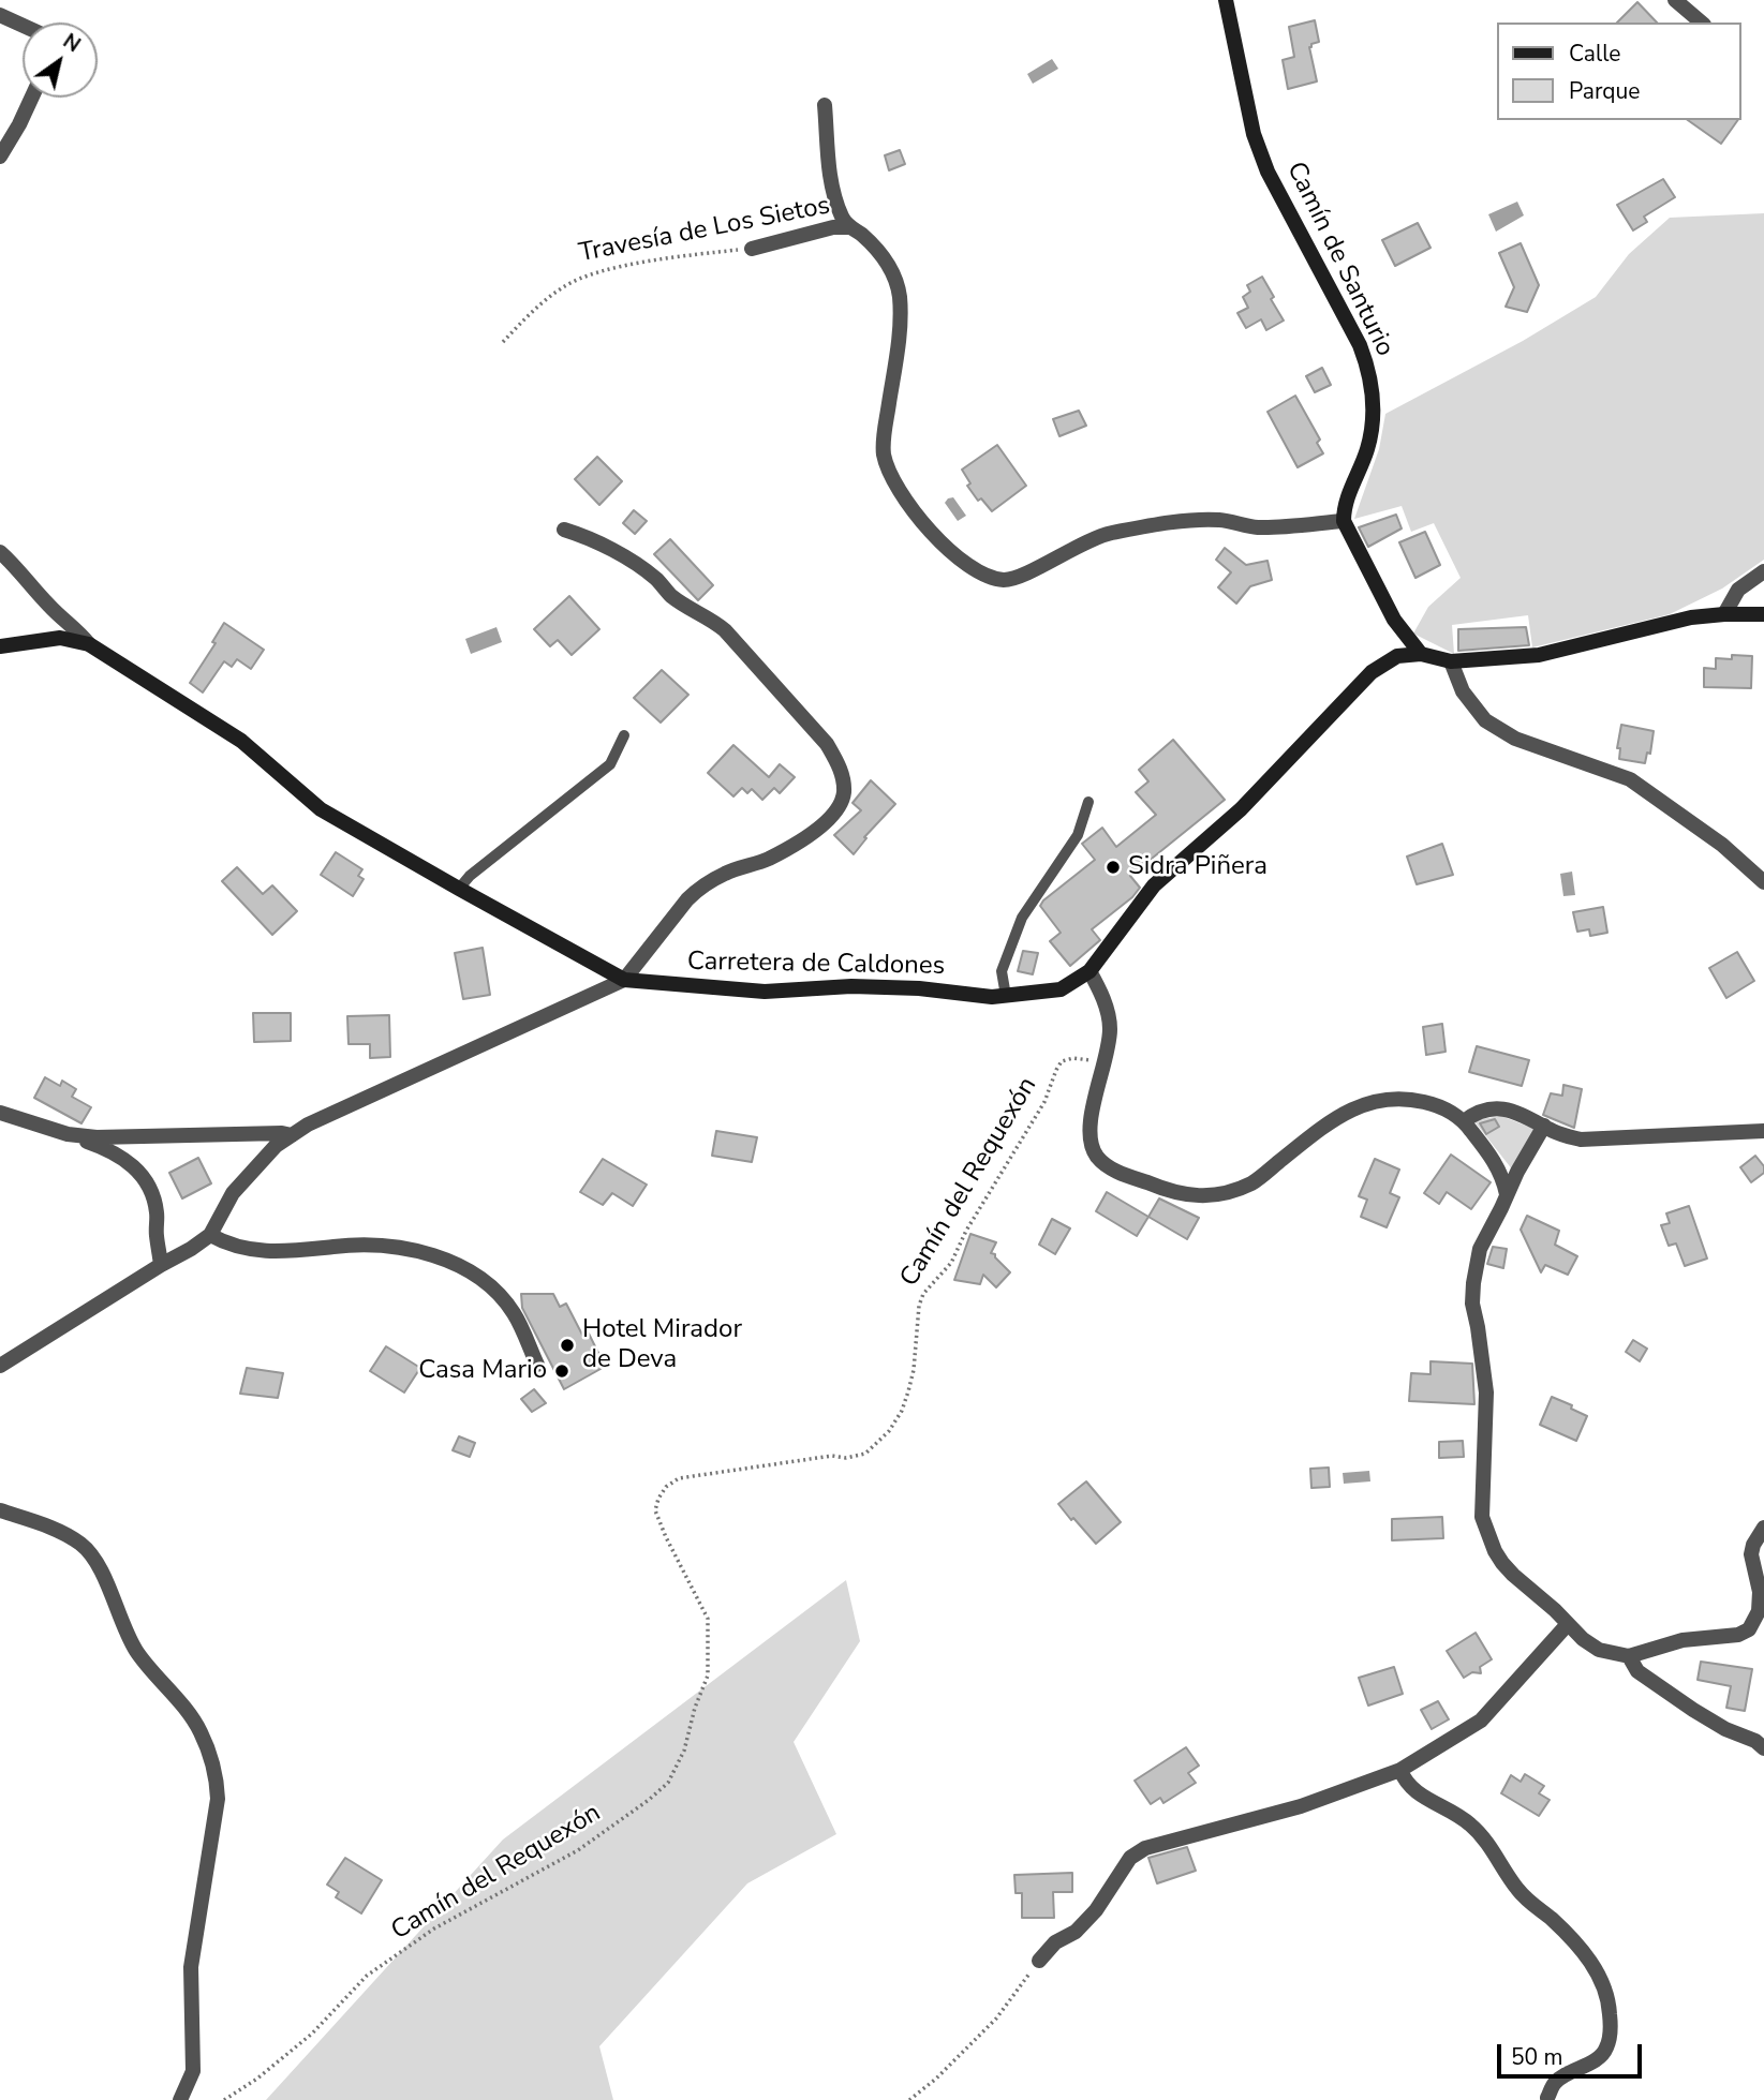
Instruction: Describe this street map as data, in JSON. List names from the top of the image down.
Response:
{
  "streets": {
    "street": ["Travesía de Los Sietos", "Camín de Santurio", "Carretera de Caldones"],
    "path": ["Camín del Requexón"]
  },
  "places": ["Sidra Piñera", "Hotel Mirador de Deva", "Casa Mario"],
  "legend": ["Calle", "Parque"],
  "scale_bar": "50 m",
  "north": "top right"
}
